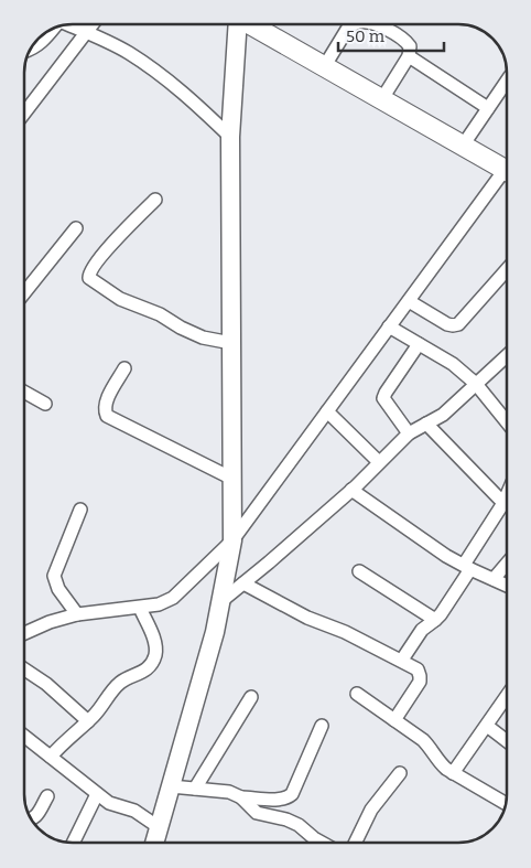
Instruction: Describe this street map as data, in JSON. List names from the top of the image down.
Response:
{
  "scale_bar": "50 m"
}
